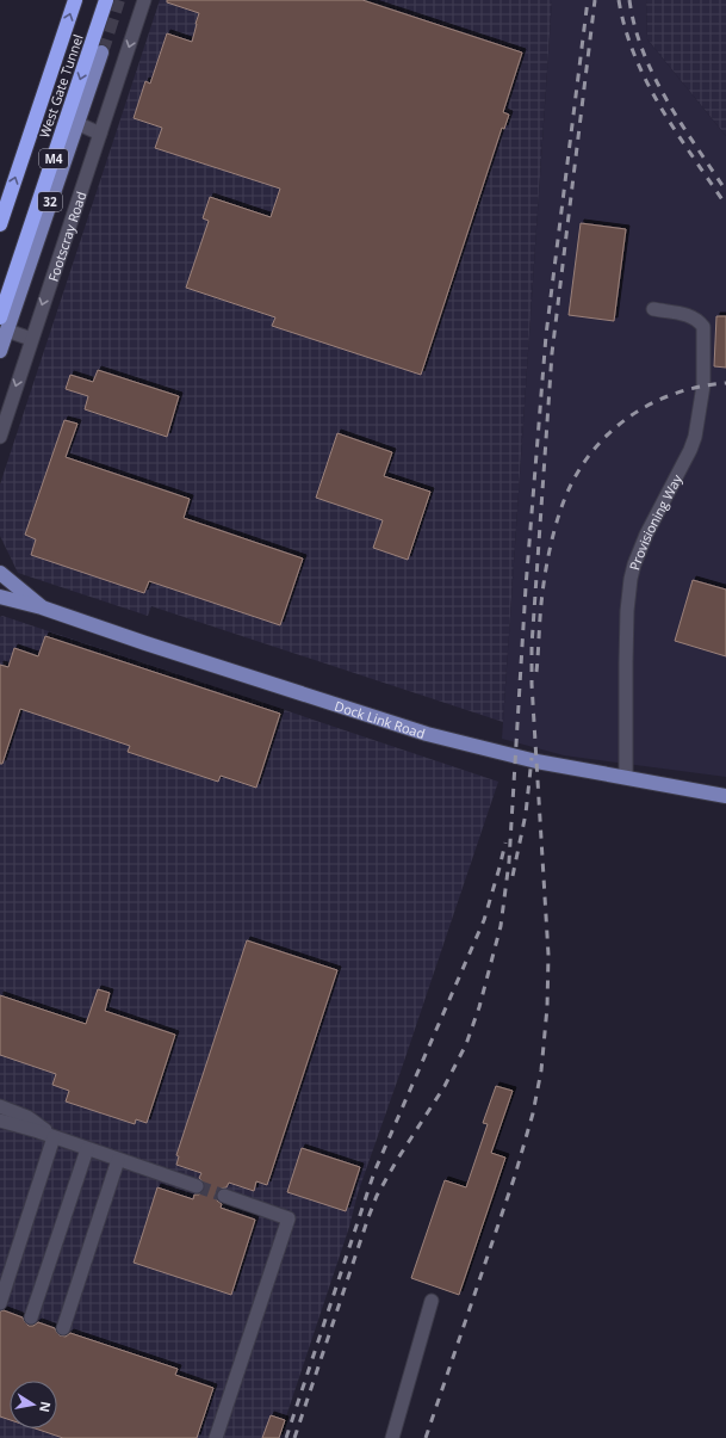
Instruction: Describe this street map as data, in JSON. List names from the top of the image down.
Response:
{
  "streets": {
    "highway": ["West Gate Tunnel", "M4"],
    "main road": ["32", "Footscray Road", "Dock Link Road"],
    "street": ["Provisioning Way"]
  },
  "crossings": [
    ["West Gate Tunnel", "Footscray Road"],
    ["Provisioning Way", "Dock Link Road"]
  ],
  "north": "right"
}
